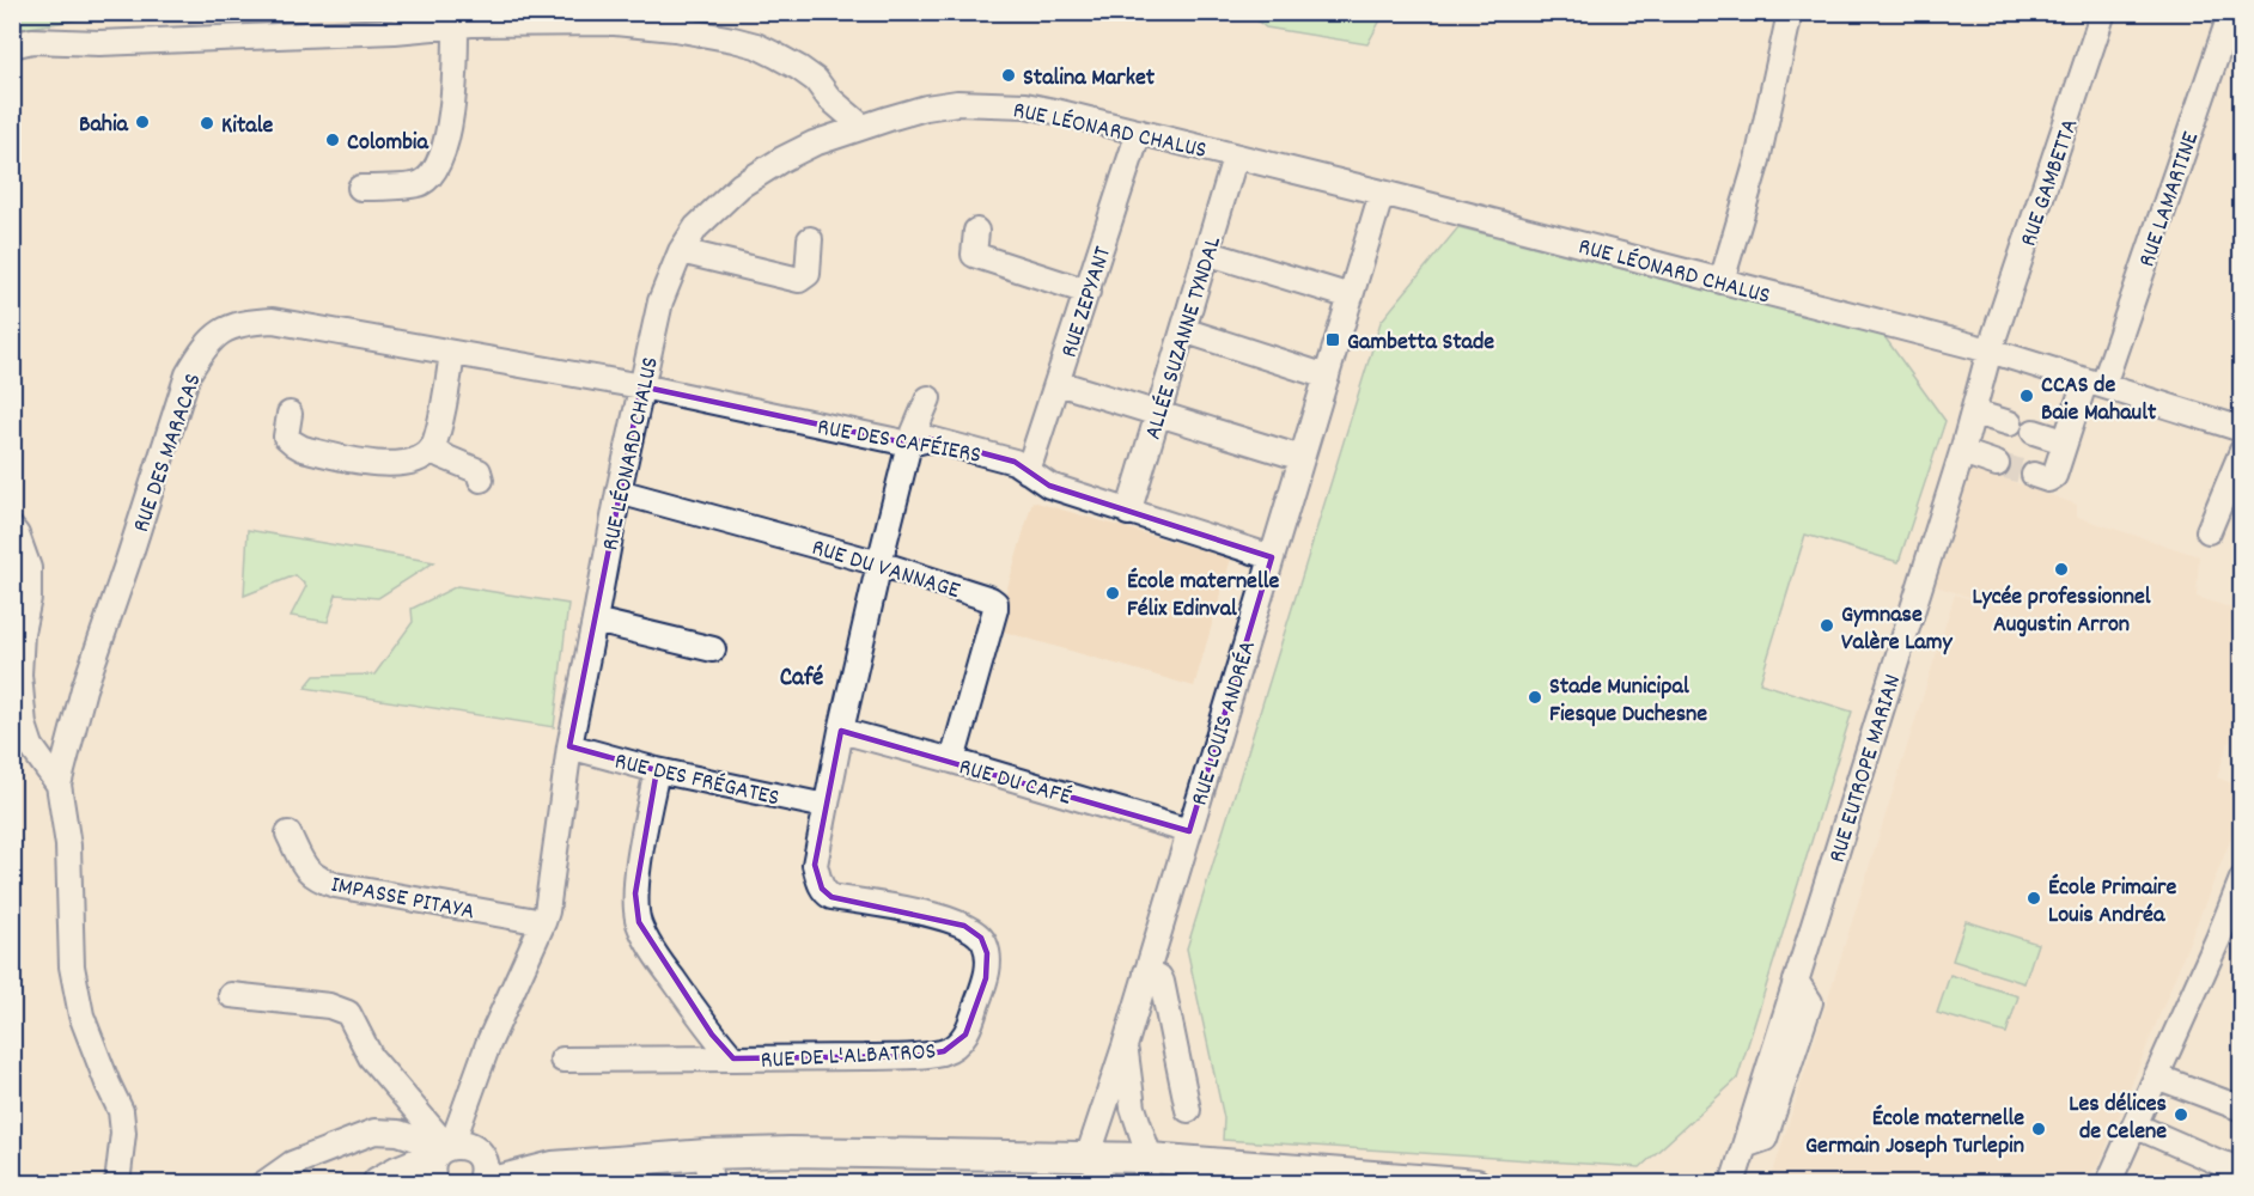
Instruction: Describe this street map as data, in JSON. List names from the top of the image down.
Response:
{
  "streets": {
    "street": [
      "RUE LÉONARD CHALUS",
      "RUE GAMBETTA",
      "RUE LAMARTINE",
      "RUE ZEPYANT",
      "ALLÉE SUZANNE TYNDAL",
      "RUE DES CAFÉIERS",
      "RUE DES MARACAS",
      "RUE DU VANNAGE",
      "RUE LOUIS ANDRÉA",
      "RUE EUTROPE MARIAN",
      "RUE DES FRÉGATES",
      "RUE DU CAFÉ",
      "IMPASSE PITAYA",
      "RUE DE L'ALBATROS"
    ]
  },
  "crossings": [
    ["RUE LÉONARD CHALUS", "RUE GAMBETTA"],
    ["RUE LÉONARD CHALUS", "RUE LAMARTINE"],
    ["RUE LÉONARD CHALUS", "RUE ZEPYANT"],
    ["RUE LÉONARD CHALUS", "RUE DES CAFÉIERS"],
    ["RUE LÉONARD CHALUS", "RUE DES MARACAS"],
    ["RUE LÉONARD CHALUS", "RUE DU VANNAGE"],
    ["RUE LÉONARD CHALUS", "RUE LOUIS ANDRÉA"],
    ["RUE LÉONARD CHALUS", "RUE EUTROPE MARIAN"],
    ["RUE LÉONARD CHALUS", "RUE DES FRÉGATES"],
    ["RUE LÉONARD CHALUS", "IMPASSE PITAYA"],
    ["RUE GAMBETTA", "RUE EUTROPE MARIAN"],
    ["RUE ZEPYANT", "RUE DES CAFÉIERS"],
    ["ALLÉE SUZANNE TYNDAL", "RUE DES CAFÉIERS"],
    ["RUE DES CAFÉIERS", "RUE DES MARACAS"],
    ["RUE DES CAFÉIERS", "RUE LOUIS ANDRÉA"],
    ["RUE DU VANNAGE", "RUE DU CAFÉ"],
    ["RUE LOUIS ANDRÉA", "RUE DU CAFÉ"],
    ["RUE DES FRÉGATES", "RUE DE L'ALBATROS"]
  ],
  "districts": ["Café"],
  "places": {
    "other": [
      "Stalina Market",
      "Bahia",
      "Kitale",
      "Colombia",
      "CCAS de Baie Mahault",
      "Lycée professionnel Augustin Arron",
      "École maternelle Félix Edinval",
      "Gymnase Valère Lamy",
      "Stade Municipal Fiesque Duchesne",
      "École Primaire Louis Andréa",
      "Les délices de Celene",
      "École maternelle Germain Joseph Turlepin"
    ],
    "transit": ["Gambetta Stade"]
  }
}
